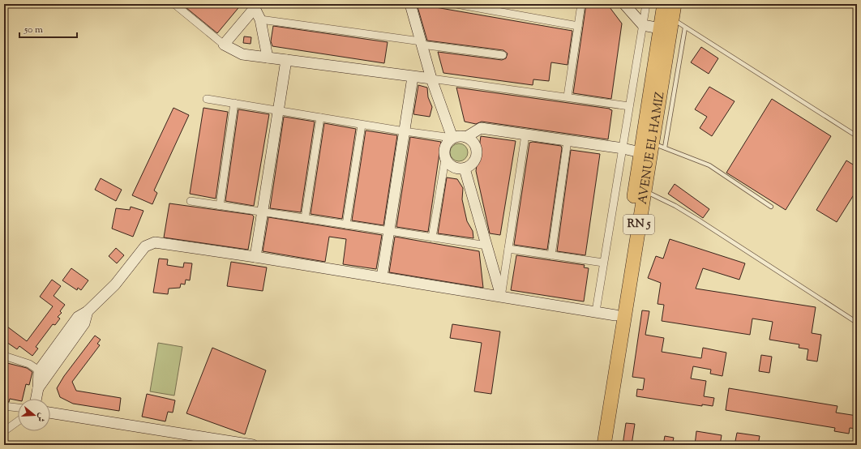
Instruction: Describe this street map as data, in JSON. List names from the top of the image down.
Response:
{
  "streets": {
    "highway": ["AVENUE EL HAMIZ", "RN 5"]
  },
  "scale_bar": "50 m",
  "north": "right"
}
